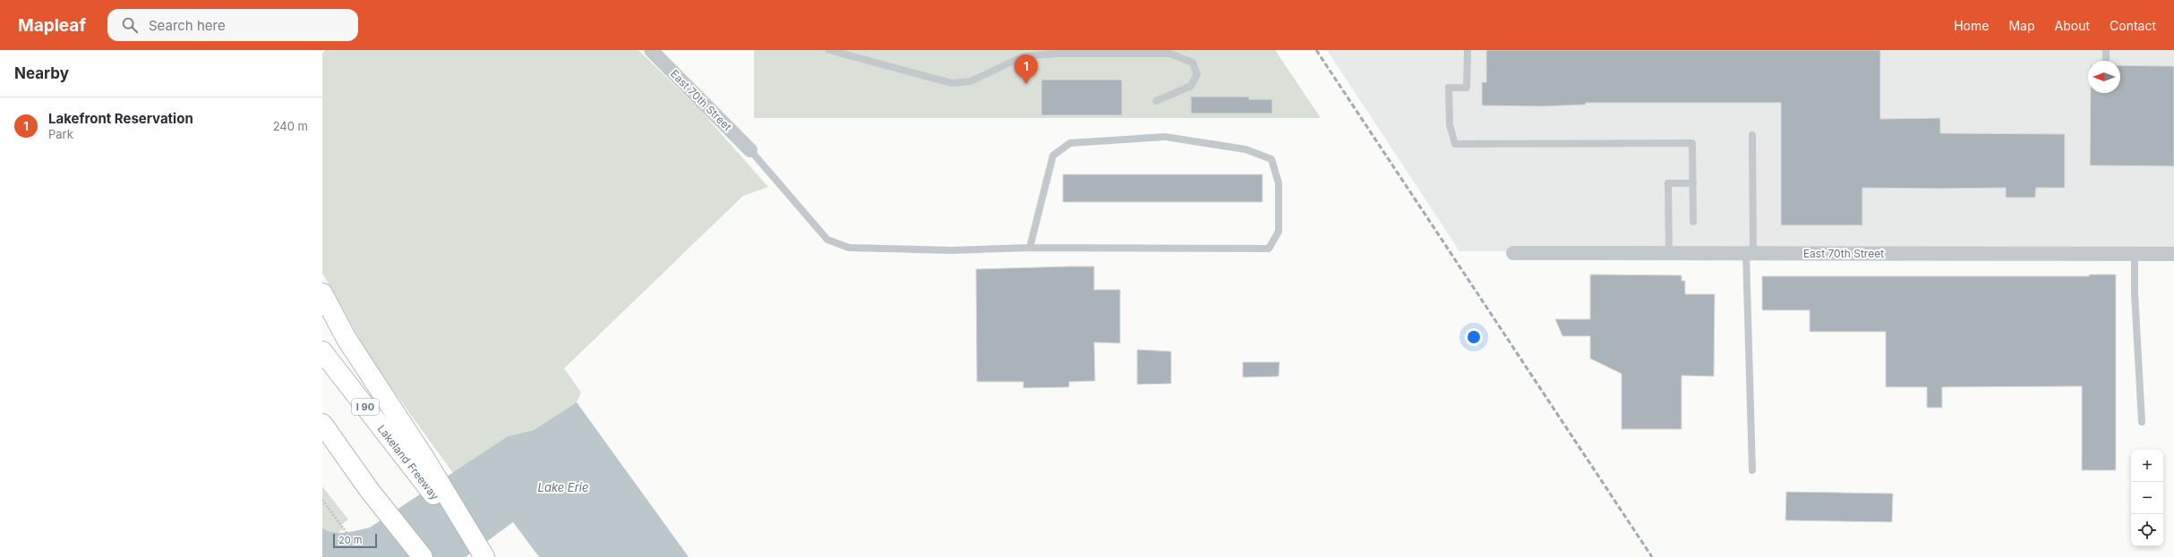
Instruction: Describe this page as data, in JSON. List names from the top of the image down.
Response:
{
  "streets": {
    "highway": ["I 90", "Lakeland Freeway"],
    "street": ["East 70th Street"]
  },
  "water": ["Lake Erie"],
  "scale_bar": "20 m",
  "north": "left",
  "page": {
    "header": "Mapleaf",
    "search": "Search here",
    "nav": [
      "Home",
      "Map",
      "About",
      "Contact"
    ],
    "heading": "Nearby",
    "pins": "1",
    "list": [
      {
        "mark": "1",
        "name": "Lakefront Reservation",
        "note": "Park",
        "value": "240 m"
      }
    ],
    "map_buttons": ["+", "−"],
    "scale": "20 m"
  }
}
